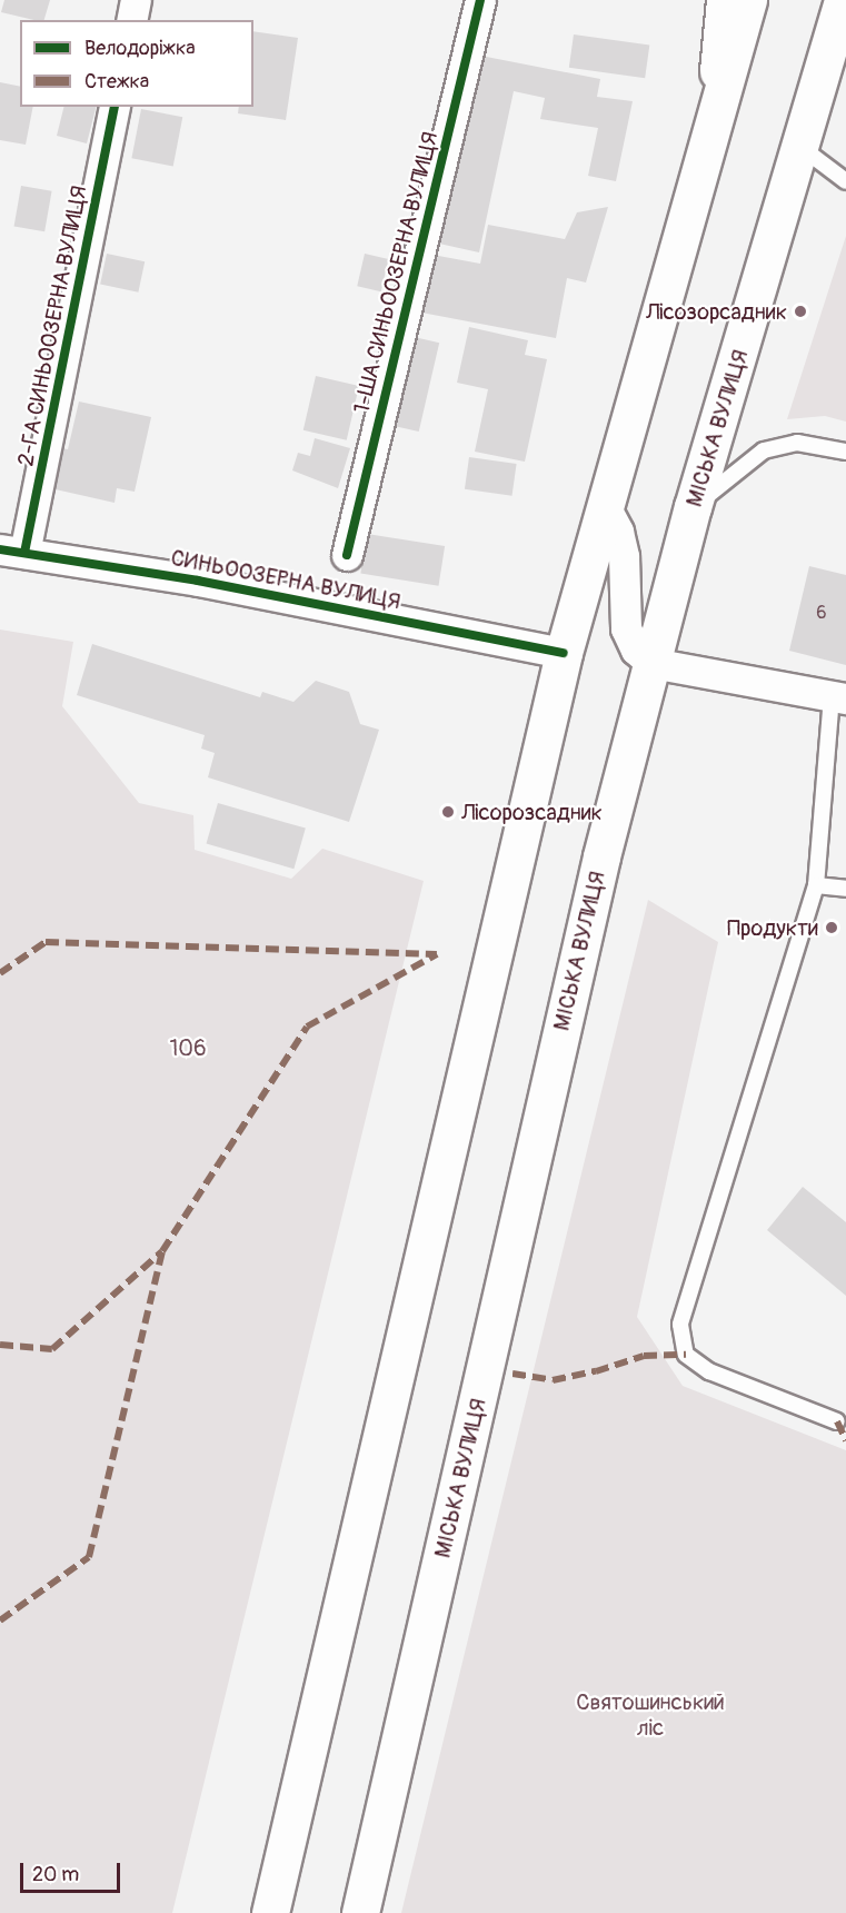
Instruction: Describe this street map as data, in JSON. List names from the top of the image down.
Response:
{
  "streets": {
    "main road": ["МІСЬКА ВУЛИЦЯ"],
    "street": ["1-ША СИНЬООЗЕРНА ВУЛИЦЯ", "2-ГА СИНЬООЗЕРНА ВУЛИЦЯ", "СИНЬООЗЕРНА ВУЛИЦЯ"]
  },
  "crossings": [
    ["2-ГА СИНЬООЗЕРНА ВУЛИЦЯ", "СИНЬООЗЕРНА ВУЛИЦЯ"]
  ],
  "parks": ["106", "Святошинський ліс"],
  "places": ["Лісозорсадник", "Лісорозсадник", "Продукти"],
  "house_numbers": ["6"],
  "legend": ["Велодоріжка", "Стежка"],
  "scale_bar": "20 m"
}
